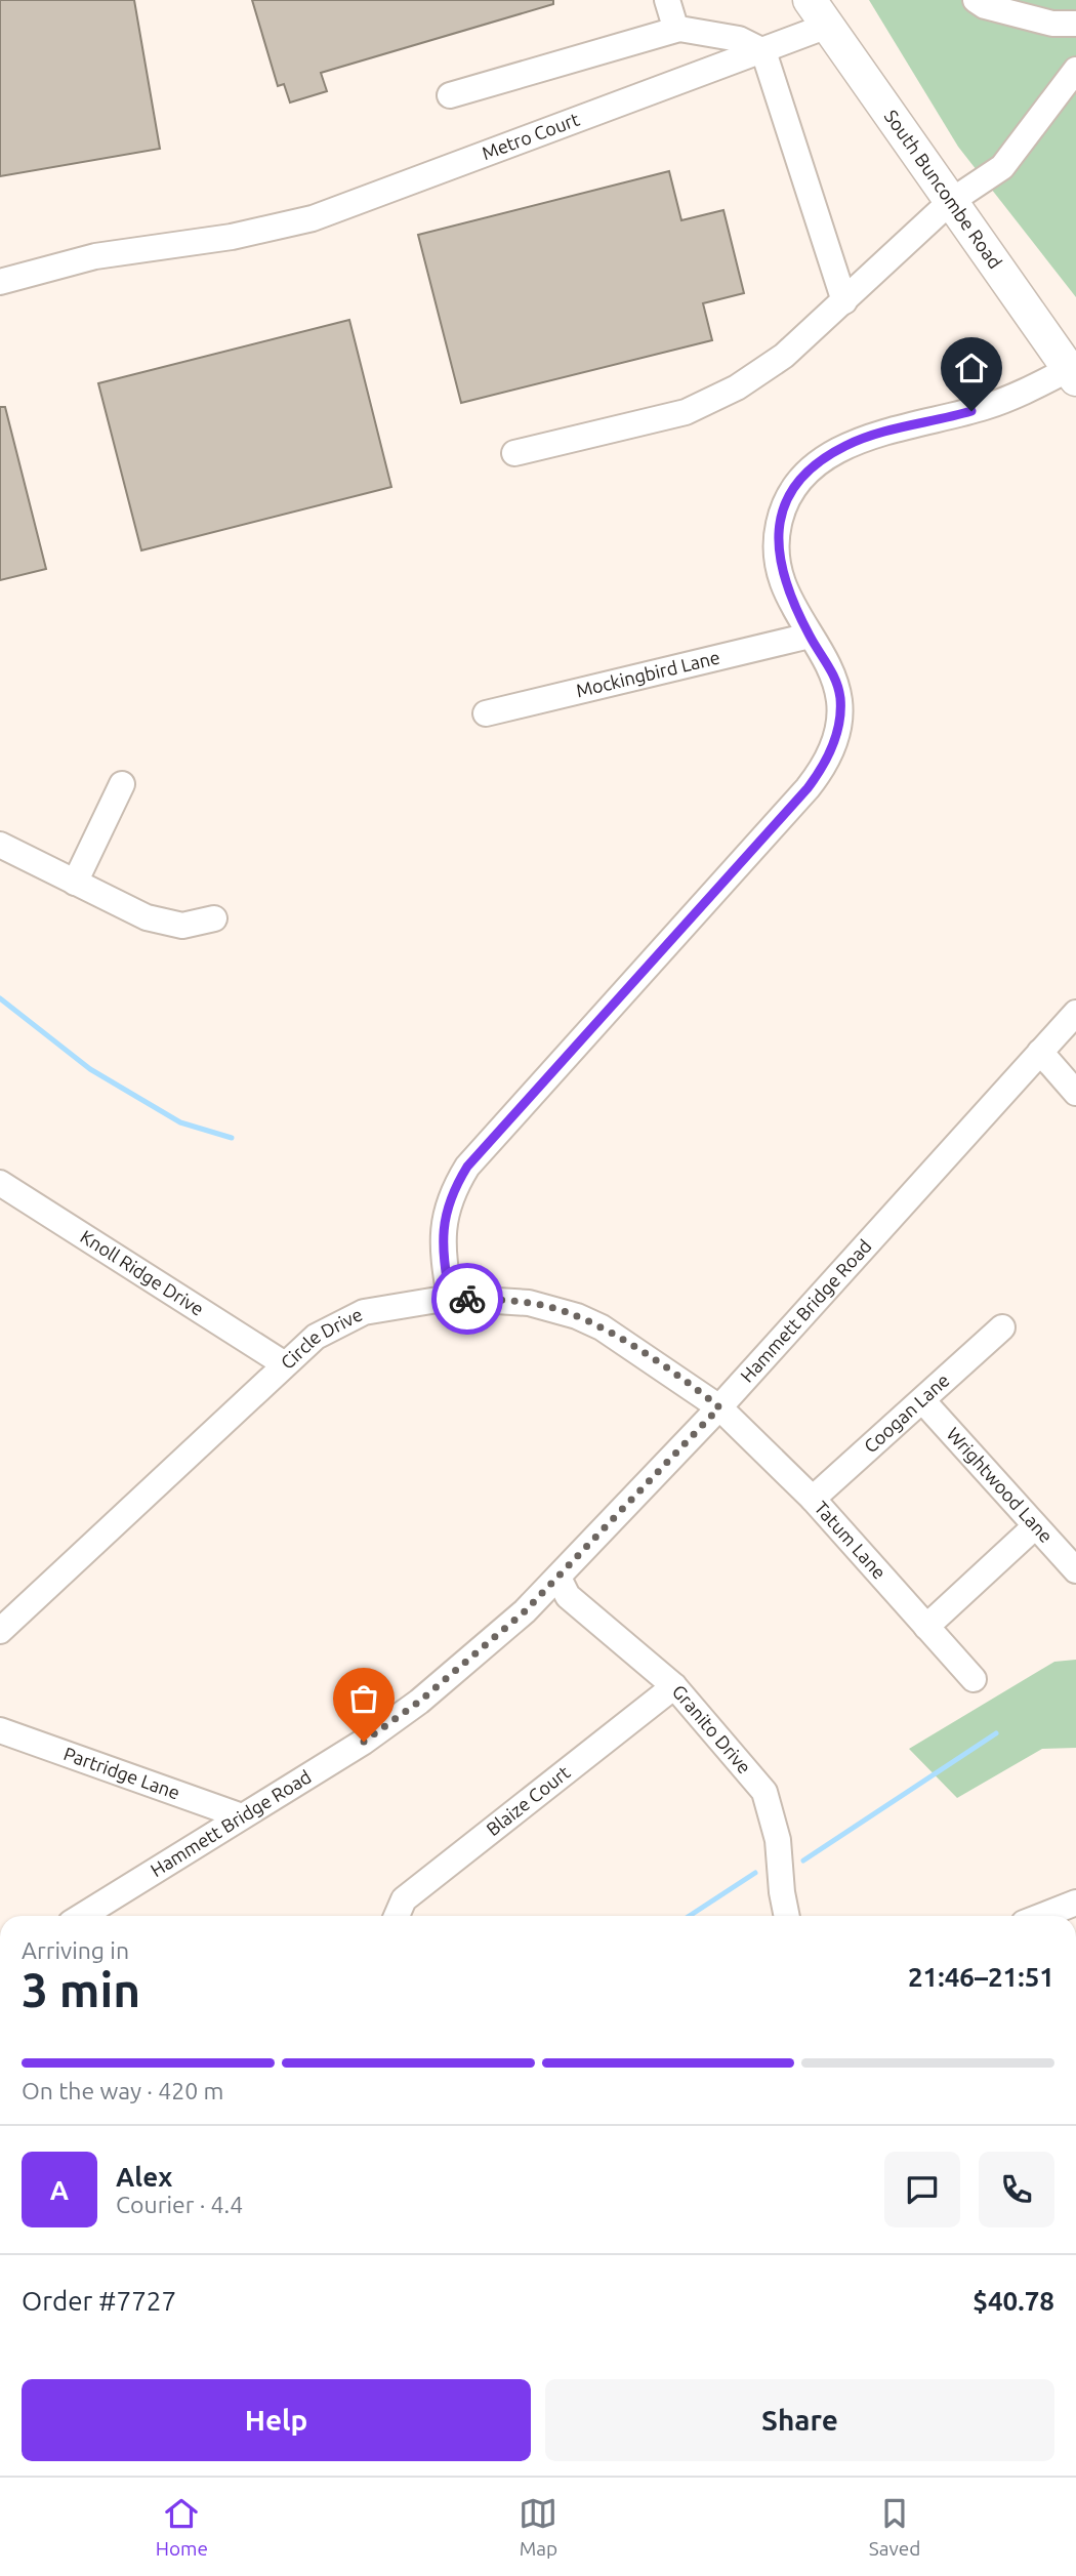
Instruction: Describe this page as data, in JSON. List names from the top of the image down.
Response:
{
  "streets": {
    "main road": ["South Buncombe Road"],
    "street": [
      "Metro Court",
      "Mockingbird Lane",
      "Knoll Ridge Drive",
      "Hammett Bridge Road",
      "Circle Drive",
      "Coogan Lane",
      "Wrightwood Lane",
      "Tatum Lane",
      "Granito Drive",
      "Partridge Lane",
      "Blaize Court"
    ]
  },
  "crossings": [
    ["Metro Court", "South Buncombe Road"],
    ["Knoll Ridge Drive", "Circle Drive"],
    ["Hammett Bridge Road", "Circle Drive"],
    ["Hammett Bridge Road", "Tatum Lane"],
    ["Hammett Bridge Road", "Granito Drive"],
    ["Hammett Bridge Road", "Partridge Lane"],
    ["Circle Drive", "Tatum Lane"],
    ["Coogan Lane", "Wrightwood Lane"],
    ["Coogan Lane", "Tatum Lane"],
    ["Granito Drive", "Blaize Court"]
  ],
  "page": {
    "heading": ["3 min", "Arriving in", "21:46–21:51"],
    "panel": [
      "Alex",
      "Courier · 4.4",
      "Order #7727",
      "$40.78"
    ],
    "bar": "On the way · 420 m",
    "round": "A",
    "buttons": ["Help", "Share"],
    "tabs": ["Home", "Map", "Saved"]
  }
}
